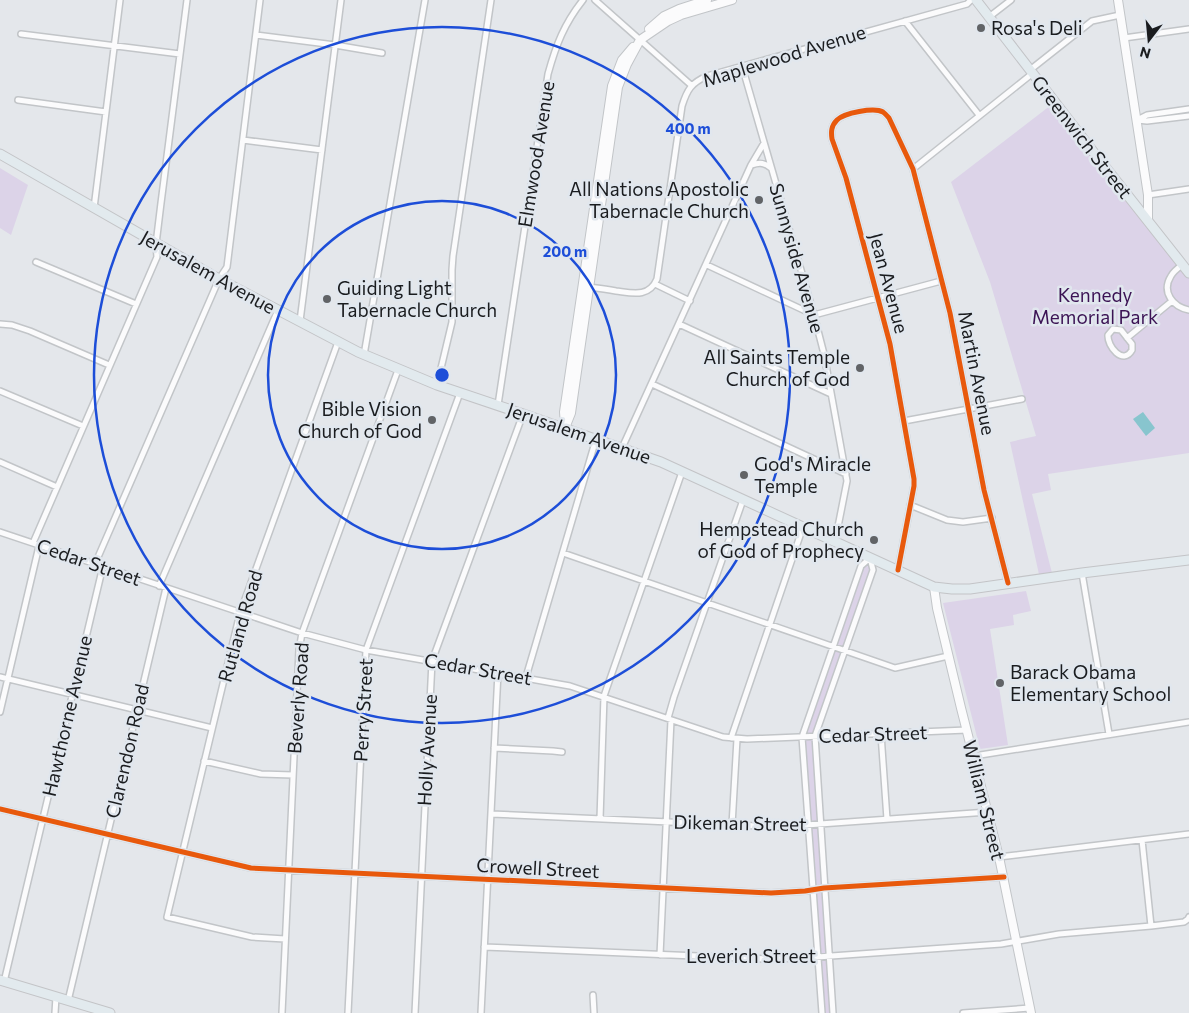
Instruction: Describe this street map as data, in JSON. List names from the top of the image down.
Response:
{
  "streets": {
    "main road": ["Greenwich Street", "Jerusalem Avenue"],
    "street": [
      "Maplewood Avenue",
      "Elmwood Avenue",
      "Sunnyside Avenue",
      "Jean Avenue",
      "Martin Avenue",
      "Cedar Street",
      "Rutland Road",
      "Beverly Road",
      "Perry Street",
      "Hawthorne Avenue",
      "Holly Avenue",
      "Clarendon Road",
      "William Street",
      "Dikeman Street",
      "Crowell Street",
      "Leverich Street"
    ]
  },
  "crossings": [
    ["Maplewood Avenue", "Sunnyside Avenue"],
    ["Elmwood Avenue", "Jerusalem Avenue"],
    ["Sunnyside Avenue", "Jerusalem Avenue"],
    ["Jerusalem Avenue", "Jean Avenue"],
    ["Jerusalem Avenue", "Martin Avenue"],
    ["Jerusalem Avenue", "Rutland Road"],
    ["Jerusalem Avenue", "Beverly Road"],
    ["Jerusalem Avenue", "Perry Street"],
    ["Jerusalem Avenue", "Holly Avenue"],
    ["Jerusalem Avenue", "William Street"],
    ["Jean Avenue", "Martin Avenue"],
    ["Cedar Street", "Rutland Road"],
    ["Cedar Street", "Beverly Road"],
    ["Cedar Street", "Perry Street"],
    ["Cedar Street", "Hawthorne Avenue"],
    ["Cedar Street", "Holly Avenue"],
    ["Cedar Street", "Clarendon Road"],
    ["Cedar Street", "William Street"],
    ["Rutland Road", "Beverly Road"],
    ["Rutland Road", "Crowell Street"],
    ["Beverly Road", "Crowell Street"],
    ["Perry Street", "Crowell Street"],
    ["Hawthorne Avenue", "Crowell Street"],
    ["Holly Avenue", "Crowell Street"],
    ["Clarendon Road", "Crowell Street"],
    ["William Street", "Dikeman Street"],
    ["William Street", "Crowell Street"],
    ["William Street", "Leverich Street"]
  ],
  "parks": ["Kennedy Memorial Park"],
  "places": [
    "Rosa's Deli",
    "All Nations Apostolic Tabernacle Church",
    "Guiding Light Tabernacle Church",
    "All Saints Temple Church of God",
    "Bible Vision Church of God",
    "God's Miracle Temple",
    "Hempstead Church of God of Prophecy",
    "Barack Obama Elementary School"
  ],
  "north": "bottom",
  "rings": ["400 m", "200 m"]
}
